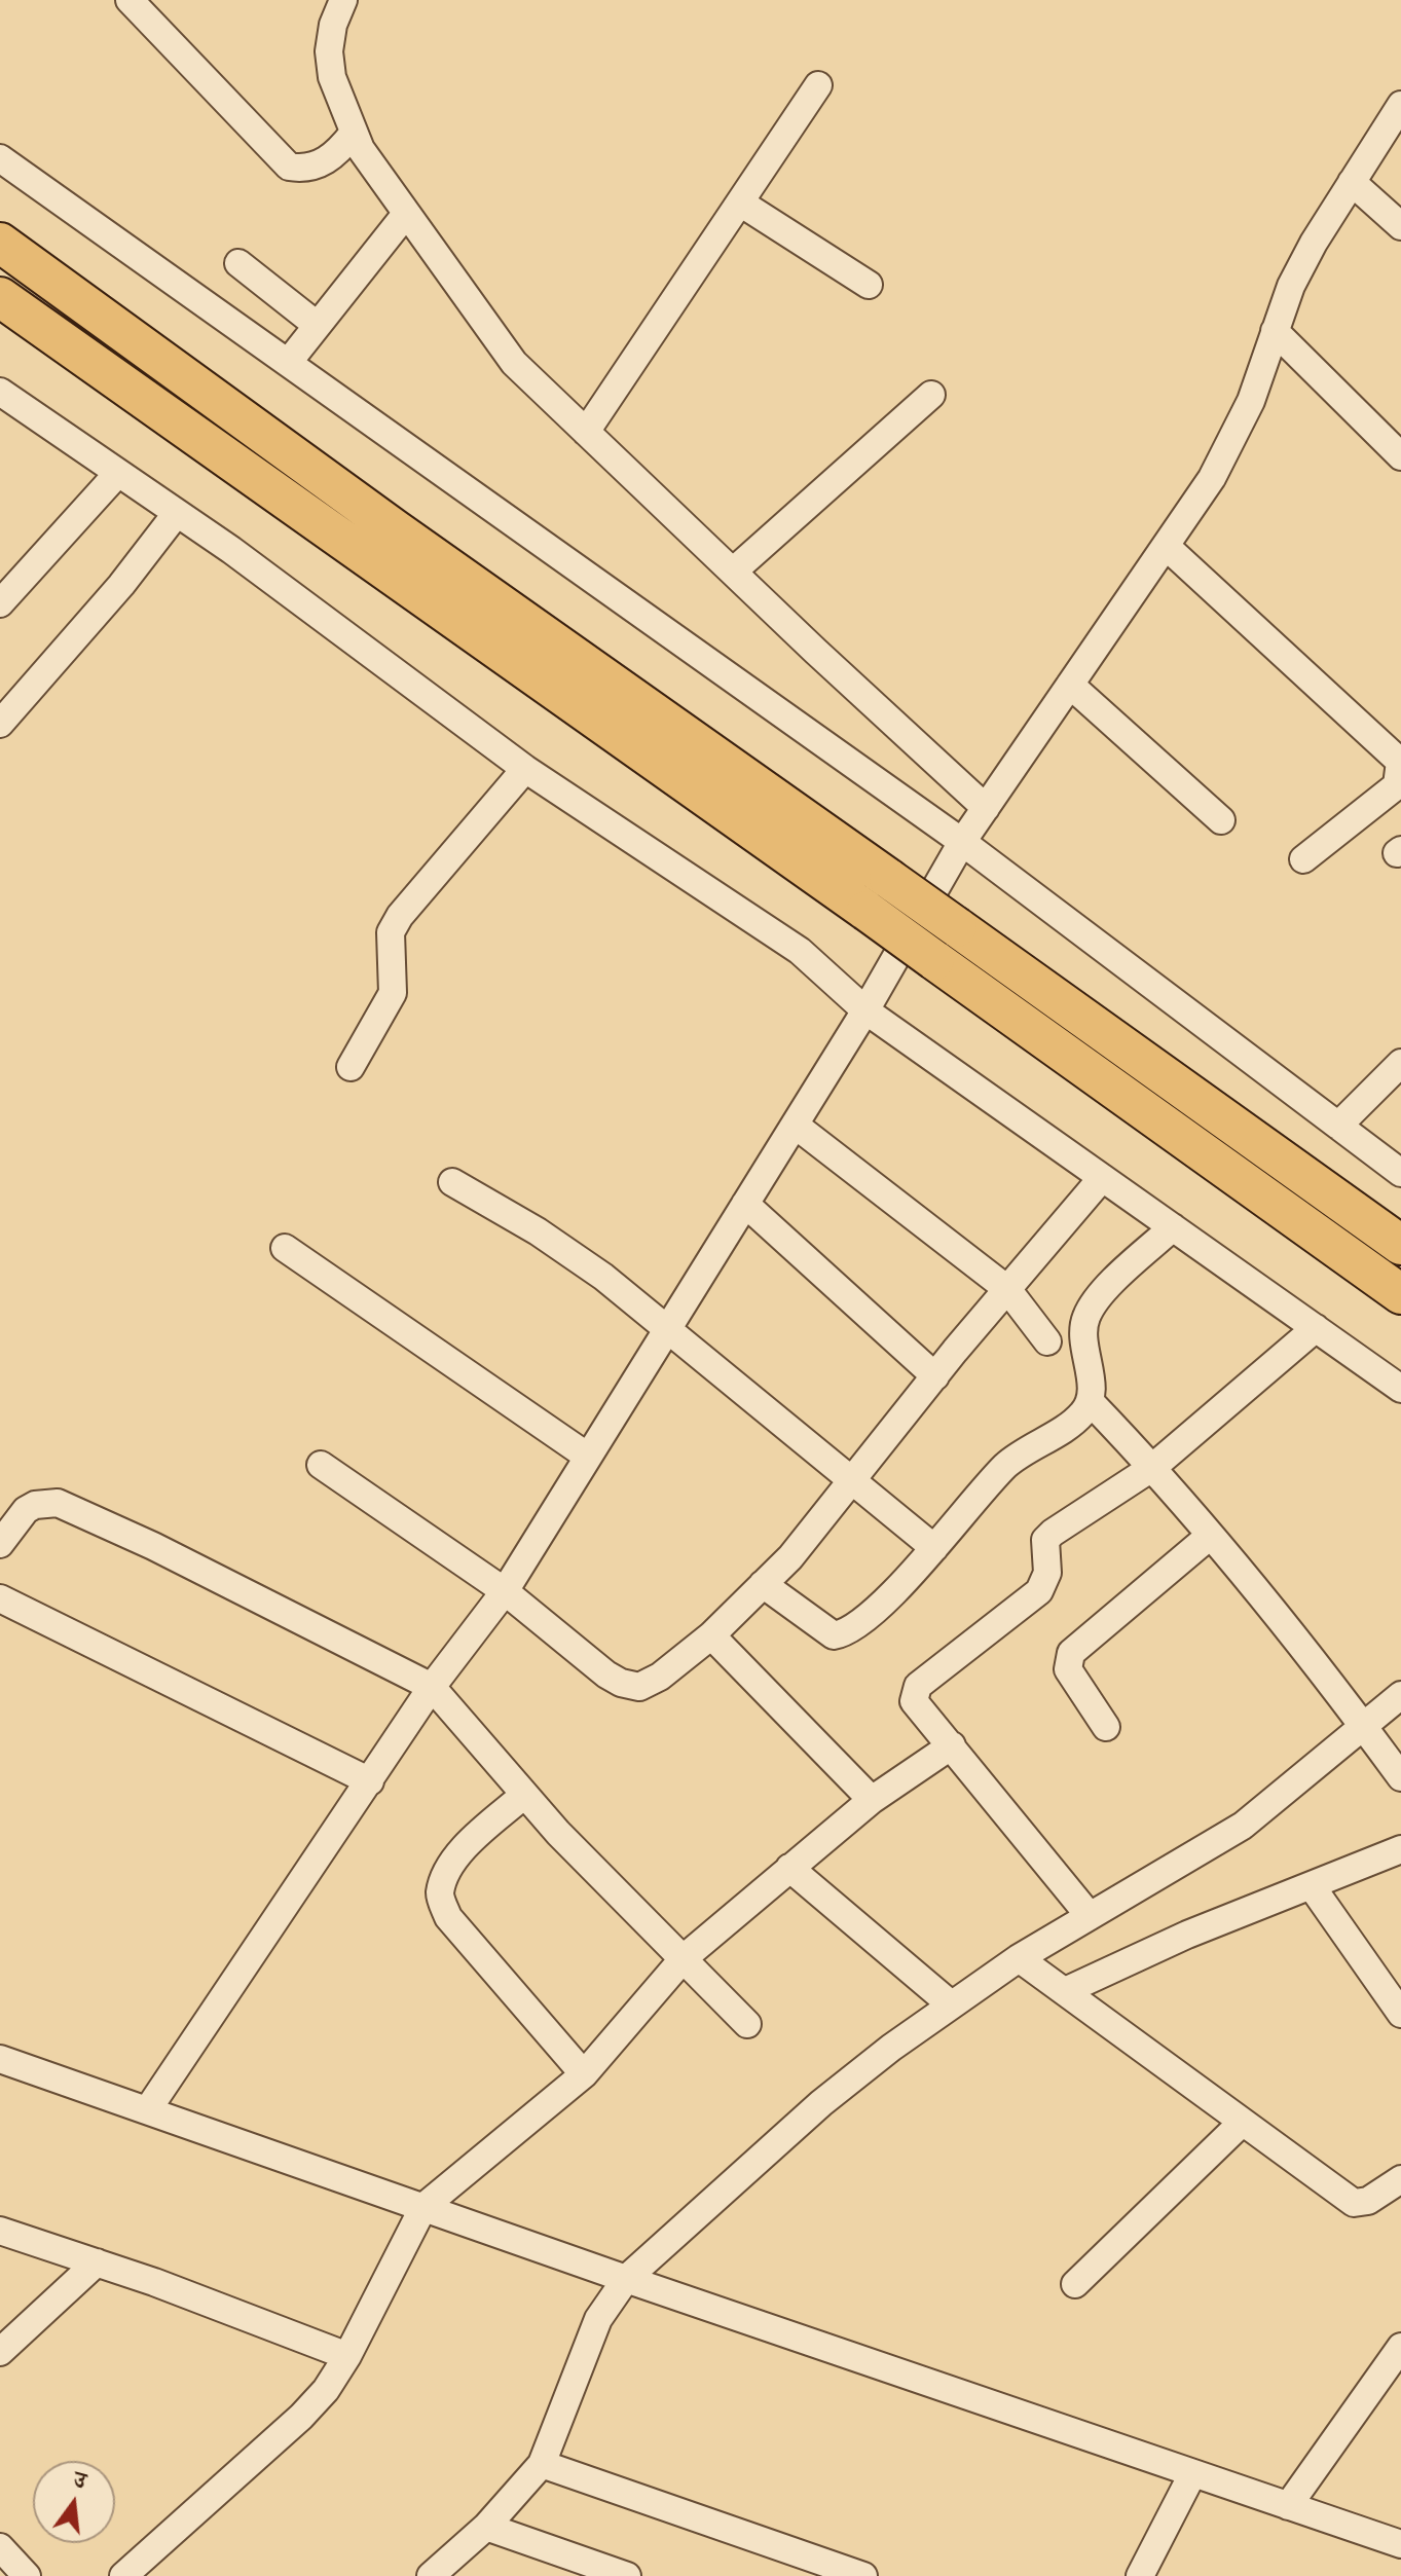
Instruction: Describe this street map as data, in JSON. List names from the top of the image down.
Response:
{
  "north": "top"
}
